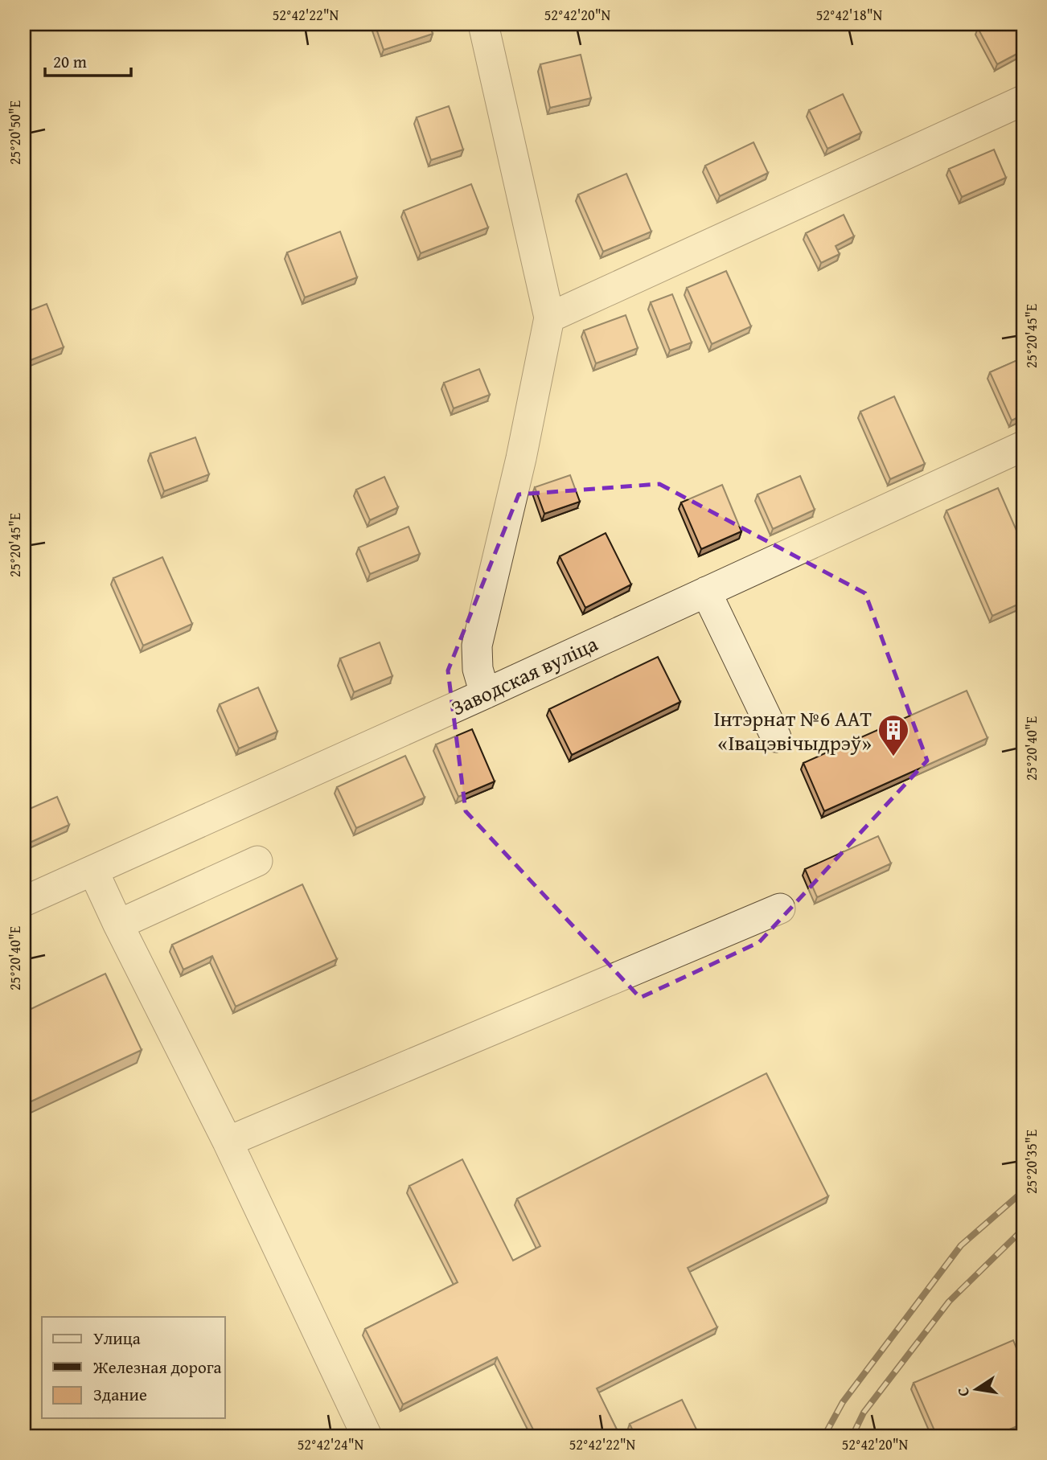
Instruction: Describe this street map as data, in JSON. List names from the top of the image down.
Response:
{
  "streets": {
    "street": ["Заводская вуліца"]
  },
  "places": {
    "building": ["Інтэрнат №6 ААТ «Івацэвічыдрэў»"]
  },
  "legend": ["Улица", "Железная дорога", "Здание"],
  "scale_bar": "20 m",
  "north": "left",
  "coordinates": [
    "52°42'22\"N",
    "52°42'20\"N",
    "52°42'18\"N",
    "25°20'50\"E",
    "25°20'45\"E",
    "25°20'40\"E",
    "25°20'35\"E",
    "52°42'24\"N"
  ]
}
